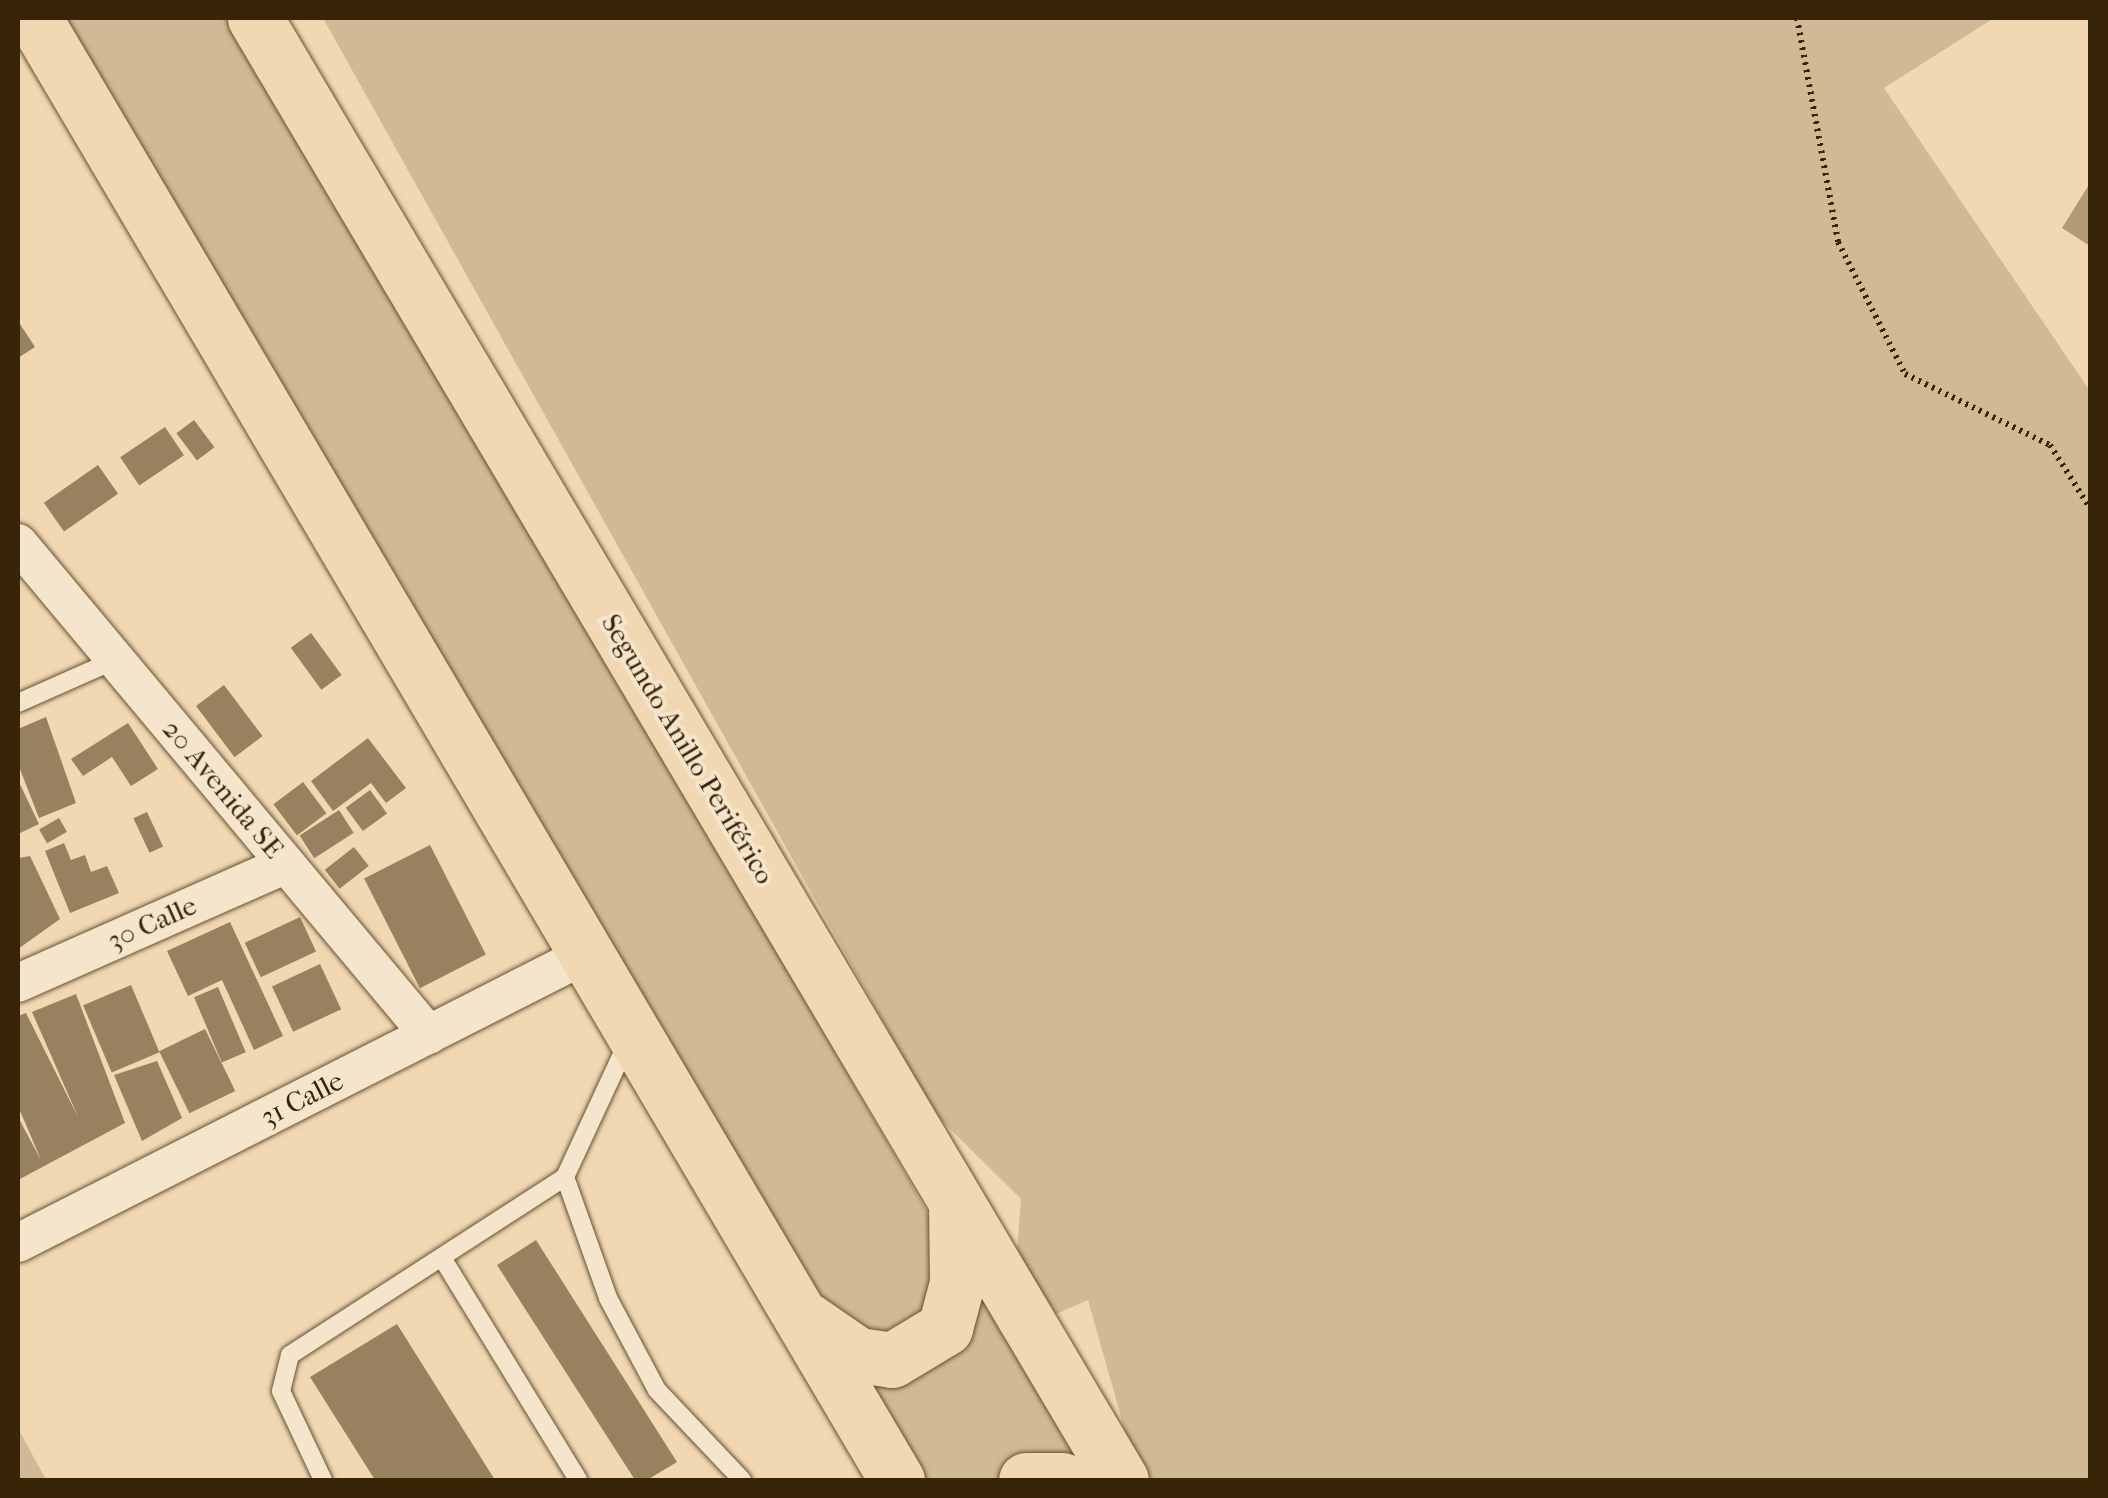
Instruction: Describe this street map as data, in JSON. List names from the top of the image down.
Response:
{
  "streets": {
    "main road": ["Segundo Anillo Periférico"],
    "street": ["20 Avenida SE", "30 Calle", "31 Calle"]
  },
  "crossings": [
    ["20 Avenida SE", "30 Calle"],
    ["20 Avenida SE", "31 Calle"]
  ]
}
